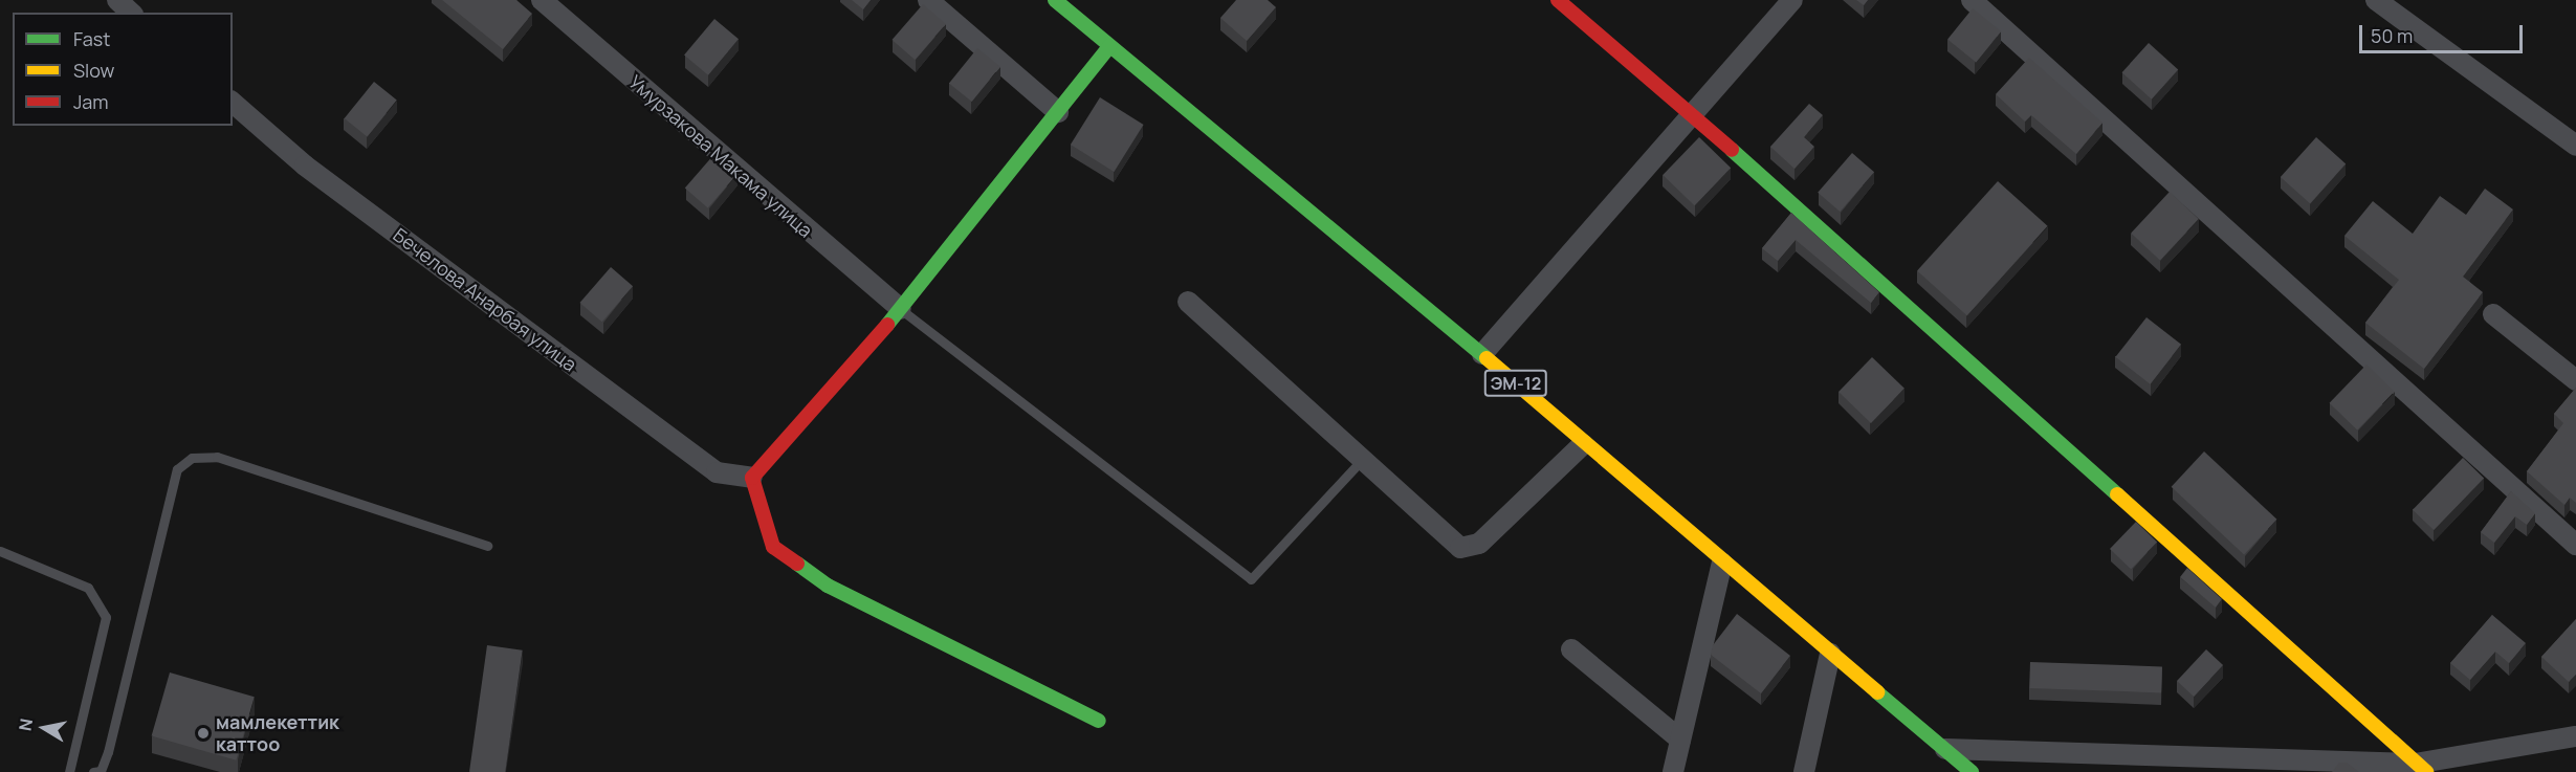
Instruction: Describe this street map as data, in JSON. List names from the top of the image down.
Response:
{
  "streets": {
    "main road": ["ЭМ-12"],
    "street": ["Умурзакова Макама улица", "Бечелова Анарбая улица"]
  },
  "places": ["мамлекеттик каттоо"],
  "legend": ["Fast", "Slow", "Jam"],
  "scale_bar": "50 m",
  "north": "left"
}
